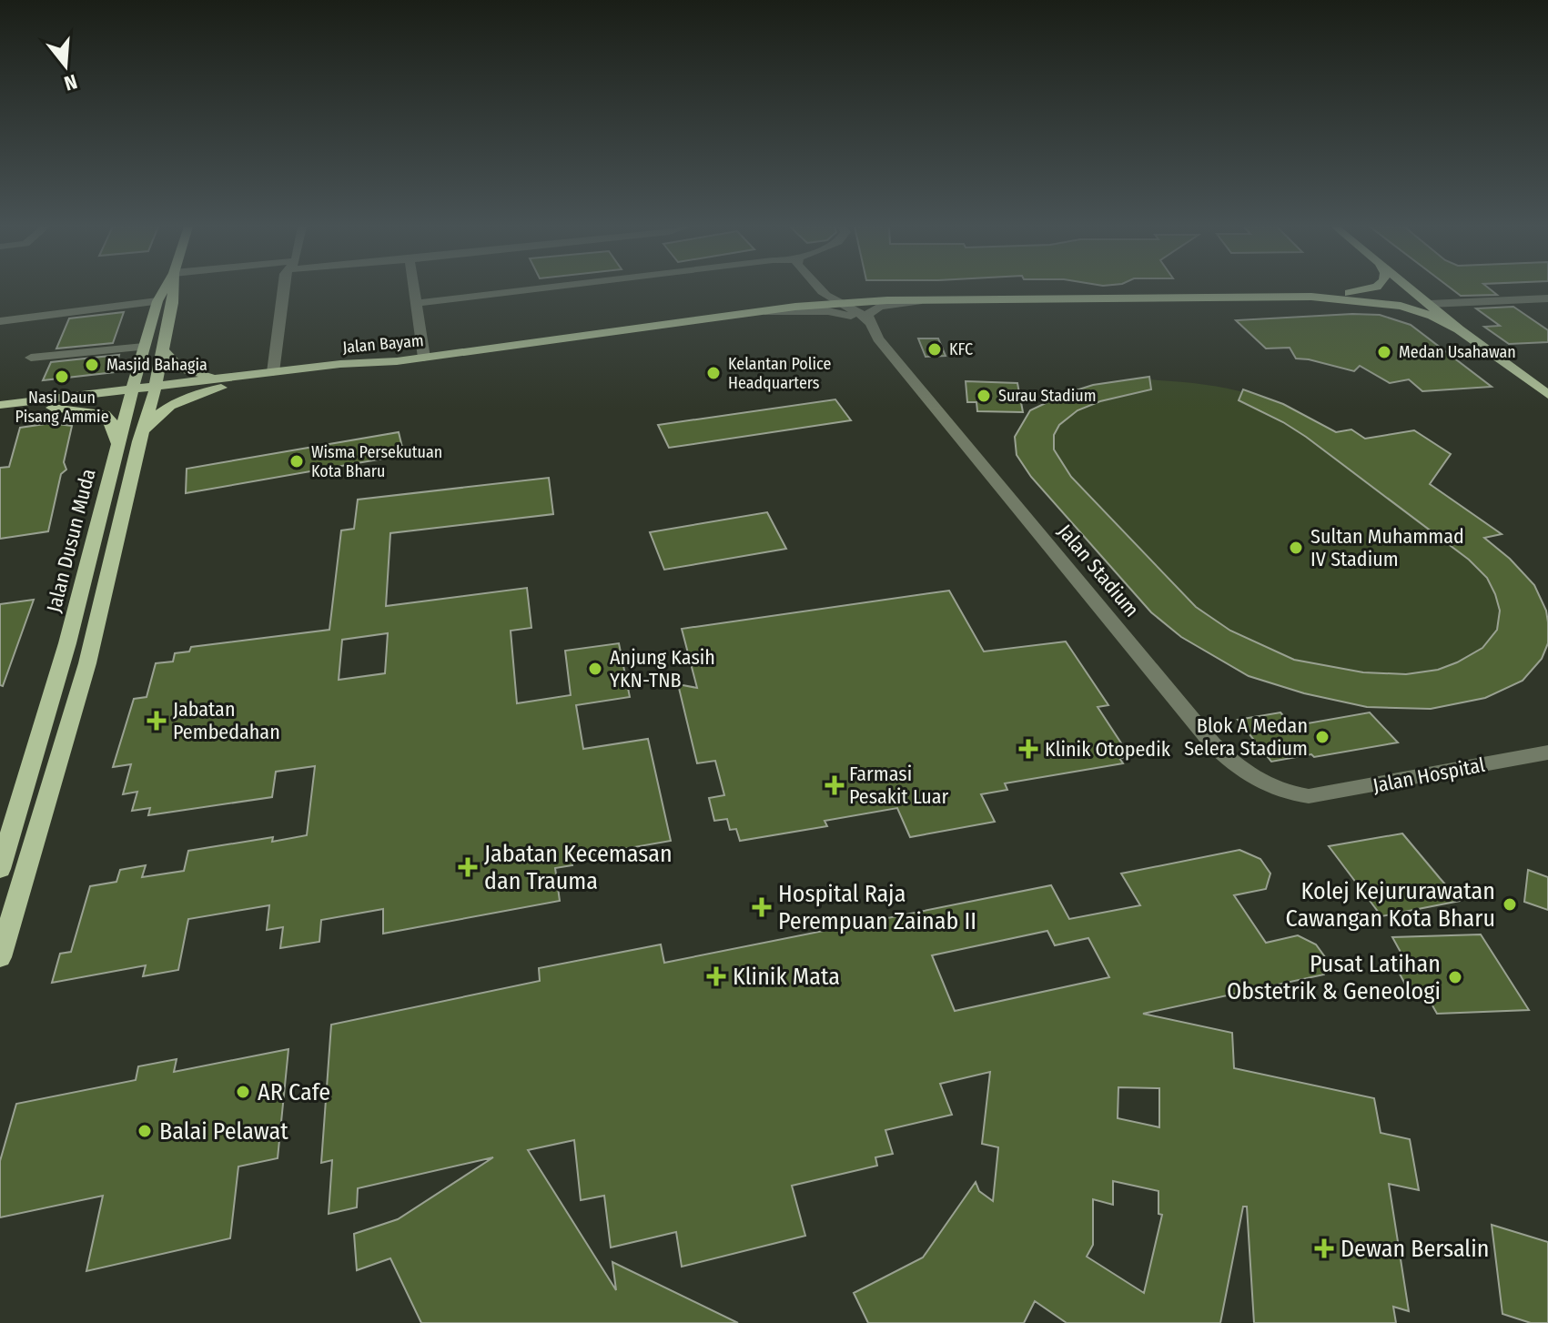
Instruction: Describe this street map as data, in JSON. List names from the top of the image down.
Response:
{
  "streets": {
    "main road": ["Jalan Bayam", "Jalan Dusun Muda"],
    "street": ["Jalan Stadium", "Jalan Hospital"]
  },
  "crossings": [
    ["Jalan Bayam", "Jalan Stadium"],
    ["Jalan Stadium", "Jalan Hospital"]
  ],
  "places": {
    "other": [
      "KFC",
      "Medan Usahawan",
      "Masjid Bahagia",
      "Kelantan Police Headquarters",
      "Nasi Daun Pisang Ammie",
      "Surau Stadium",
      "Wisma Persekutuan Kota Bharu",
      "Sultan Muhammad IV Stadium",
      "Anjung Kasih YKN-TNB",
      "Blok A Medan Selera Stadium",
      "Kolej Kejururawatan Cawangan Kota Bharu",
      "Pusat Latihan Obstetrik & Geneologi",
      "AR Cafe",
      "Balai Pelawat"
    ],
    "health": [
      "Jabatan Pembedahan",
      "Klinik Otopedik",
      "Farmasi Pesakit Luar",
      "Jabatan Kecemasan dan Trauma",
      "Hospital Raja Perempuan Zainab II",
      "Klinik Mata",
      "Dewan Bersalin"
    ]
  },
  "north": "bottom"
}
